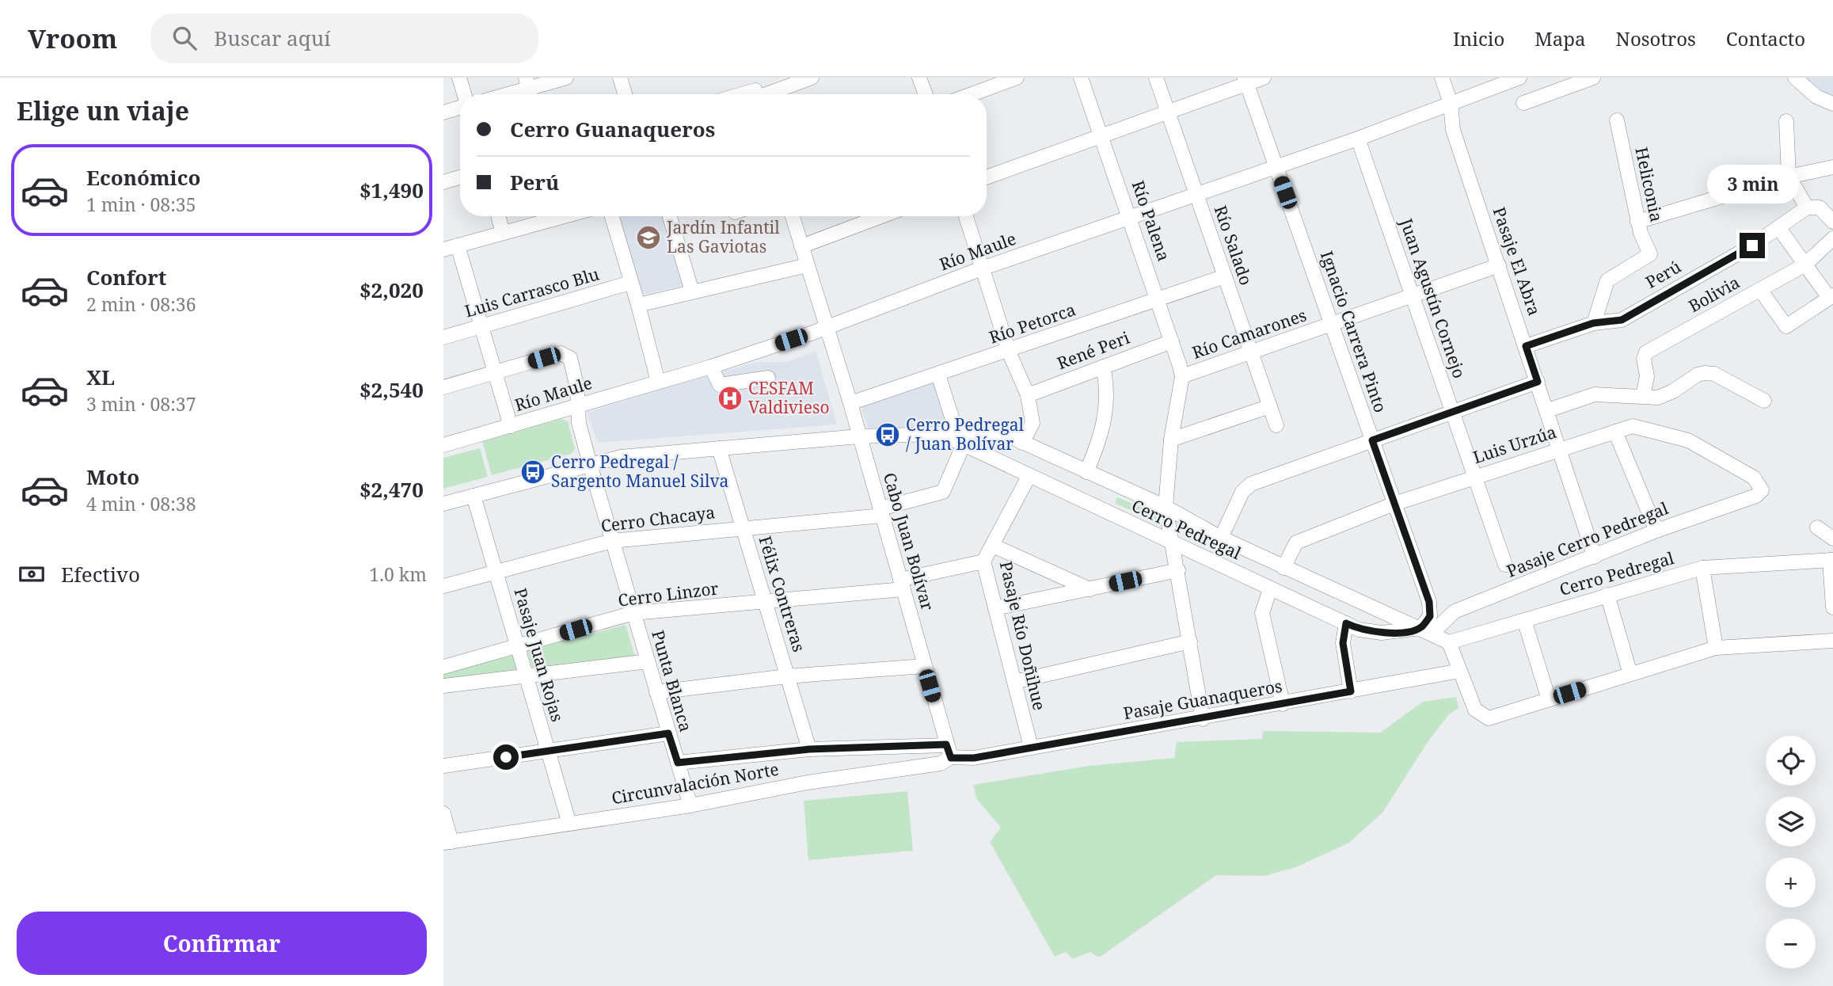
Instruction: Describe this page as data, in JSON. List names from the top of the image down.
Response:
{
  "streets": {
    "street": [
      "Heliconia",
      "Río Palena",
      "Río Salado",
      "Río Maule",
      "Pasaje El Abra",
      "Perú",
      "Luis Carrasco Blu",
      "Bolivia",
      "Juan Agustín Cornejo",
      "Río Petorca",
      "Ignacio Carrera Pinto",
      "Río Camarones",
      "René Peri",
      "Luis Urzúa",
      "Cerro Chacaya",
      "Cerro Pedregal",
      "Pasaje Cerro Pedregal",
      "Cabo Juan Bolívar",
      "Félix Contreras",
      "Cerro Linzor",
      "Pasaje Río Doñihue",
      "Pasaje Juan Rojas",
      "Punta Blanca",
      "Pasaje Guanaqueros",
      "Circunvalación Norte"
    ]
  },
  "crossings": [
    ["Heliconia", "Perú"],
    ["Río Palena", "Río Maule"],
    ["Río Palena", "Río Petorca"],
    ["Río Palena", "Río Camarones"],
    ["Río Palena", "René Peri"],
    ["Río Salado", "Río Maule"],
    ["Río Salado", "Río Petorca"],
    ["Río Salado", "Río Camarones"],
    ["Río Maule", "Pasaje El Abra"],
    ["Río Maule", "Juan Agustín Cornejo"],
    ["Río Maule", "Ignacio Carrera Pinto"],
    ["Río Maule", "Cabo Juan Bolívar"],
    ["Río Maule", "Punta Blanca"],
    ["Pasaje El Abra", "Perú"],
    ["Pasaje El Abra", "Río Camarones"],
    ["Pasaje El Abra", "Luis Urzúa"],
    ["Pasaje El Abra", "Pasaje Cerro Pedregal"],
    ["Juan Agustín Cornejo", "Río Camarones"],
    ["Juan Agustín Cornejo", "Luis Urzúa"],
    ["Río Petorca", "Cabo Juan Bolívar"],
    ["Ignacio Carrera Pinto", "Río Camarones"],
    ["Ignacio Carrera Pinto", "Luis Urzúa"],
    ["Ignacio Carrera Pinto", "Cerro Pedregal"],
    ["Ignacio Carrera Pinto", "Pasaje Cerro Pedregal"],
    ["Río Camarones", "Cerro Pedregal"],
    ["Río Camarones", "Pasaje Guanaqueros"],
    ["Luis Urzúa", "Cerro Pedregal"],
    ["Luis Urzúa", "Pasaje Cerro Pedregal"],
    ["Cerro Chacaya", "Cerro Pedregal"],
    ["Cerro Chacaya", "Cabo Juan Bolívar"],
    ["Cerro Chacaya", "Félix Contreras"],
    ["Cerro Chacaya", "Pasaje Juan Rojas"],
    ["Cerro Chacaya", "Punta Blanca"],
    ["Cerro Pedregal", "Pasaje Cerro Pedregal"],
    ["Cerro Pedregal", "Cabo Juan Bolívar"],
    ["Cerro Pedregal", "Félix Contreras"],
    ["Cerro Pedregal", "Pasaje Río Doñihue"],
    ["Cerro Pedregal", "Pasaje Juan Rojas"],
    ["Cerro Pedregal", "Punta Blanca"],
    ["Cabo Juan Bolívar", "Cerro Linzor"],
    ["Cabo Juan Bolívar", "Pasaje Guanaqueros"],
    ["Cabo Juan Bolívar", "Circunvalación Norte"],
    ["Félix Contreras", "Cerro Linzor"],
    ["Cerro Linzor", "Pasaje Río Doñihue"],
    ["Cerro Linzor", "Pasaje Juan Rojas"],
    ["Cerro Linzor", "Punta Blanca"],
    ["Pasaje Río Doñihue", "Pasaje Guanaqueros"],
    ["Pasaje Juan Rojas", "Circunvalación Norte"],
    ["Punta Blanca", "Circunvalación Norte"],
    ["Pasaje Guanaqueros", "Circunvalación Norte"]
  ],
  "places": {
    "school or university": ["Jardín Infantil Las Gaviotas"],
    "hospital": ["CESFAM Valdivieso"],
    "bus stop": ["Cerro Pedregal / Juan Bolívar", "Cerro Pedregal / Sargento Manuel Silva"]
  },
  "page": {
    "header": "Vroom",
    "search": "Buscar aquí",
    "nav": [
      "Inicio",
      "Mapa",
      "Nosotros",
      "Contacto"
    ],
    "heading": "Elige un viaje",
    "banner": ["Cerro Guanaqueros", "Perú"],
    "list": [
      {
        "name": "Económico",
        "note": "1 min · 08:35",
        "value": "$1,490"
      },
      {
        "name": "Confort",
        "note": "2 min · 08:36",
        "value": "$2,020"
      },
      {
        "name": "XL",
        "note": "3 min · 08:37",
        "value": "$2,540"
      },
      {
        "name": "Moto",
        "note": "4 min · 08:38",
        "value": "$2,470"
      }
    ],
    "bubble": "3 min",
    "pay": ["Efectivo", "1.0 km"],
    "map_buttons": ["+", "−"],
    "buttons": "Confirmar"
  }
}
